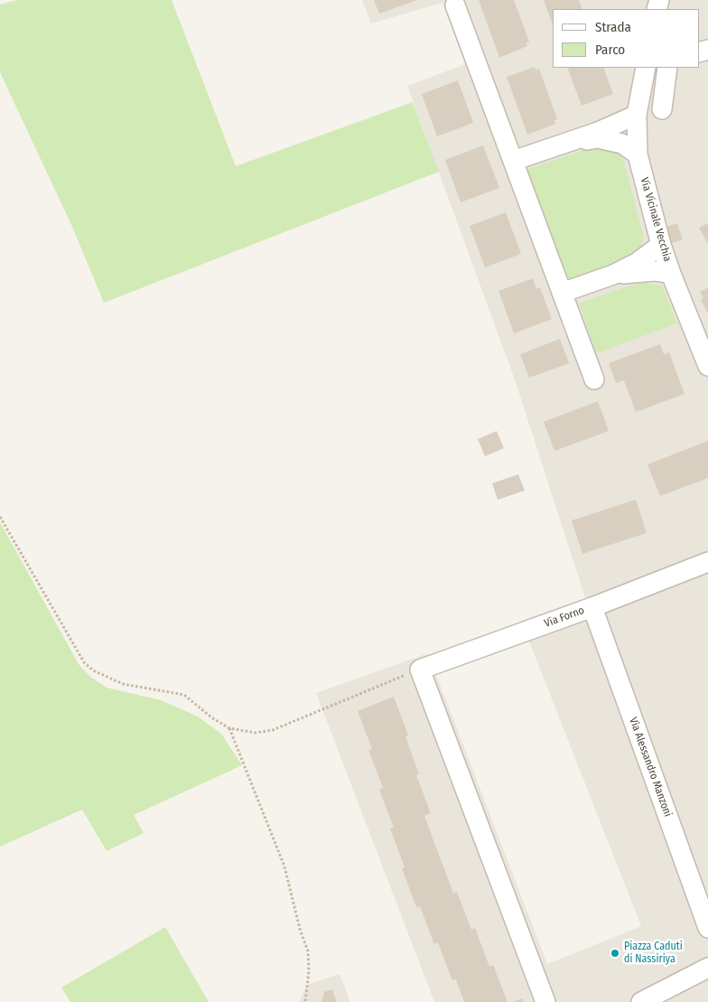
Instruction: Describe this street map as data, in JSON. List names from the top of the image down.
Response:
{
  "streets": {
    "street": ["Via Vicinale Vecchia", "Via Forno", "Via Alessandro Manzoni"]
  },
  "crossings": [
    ["Via Forno", "Via Alessandro Manzoni"]
  ],
  "places": ["Piazza Caduti di Nassiriya"],
  "legend": ["Strada", "Parco"]
}
